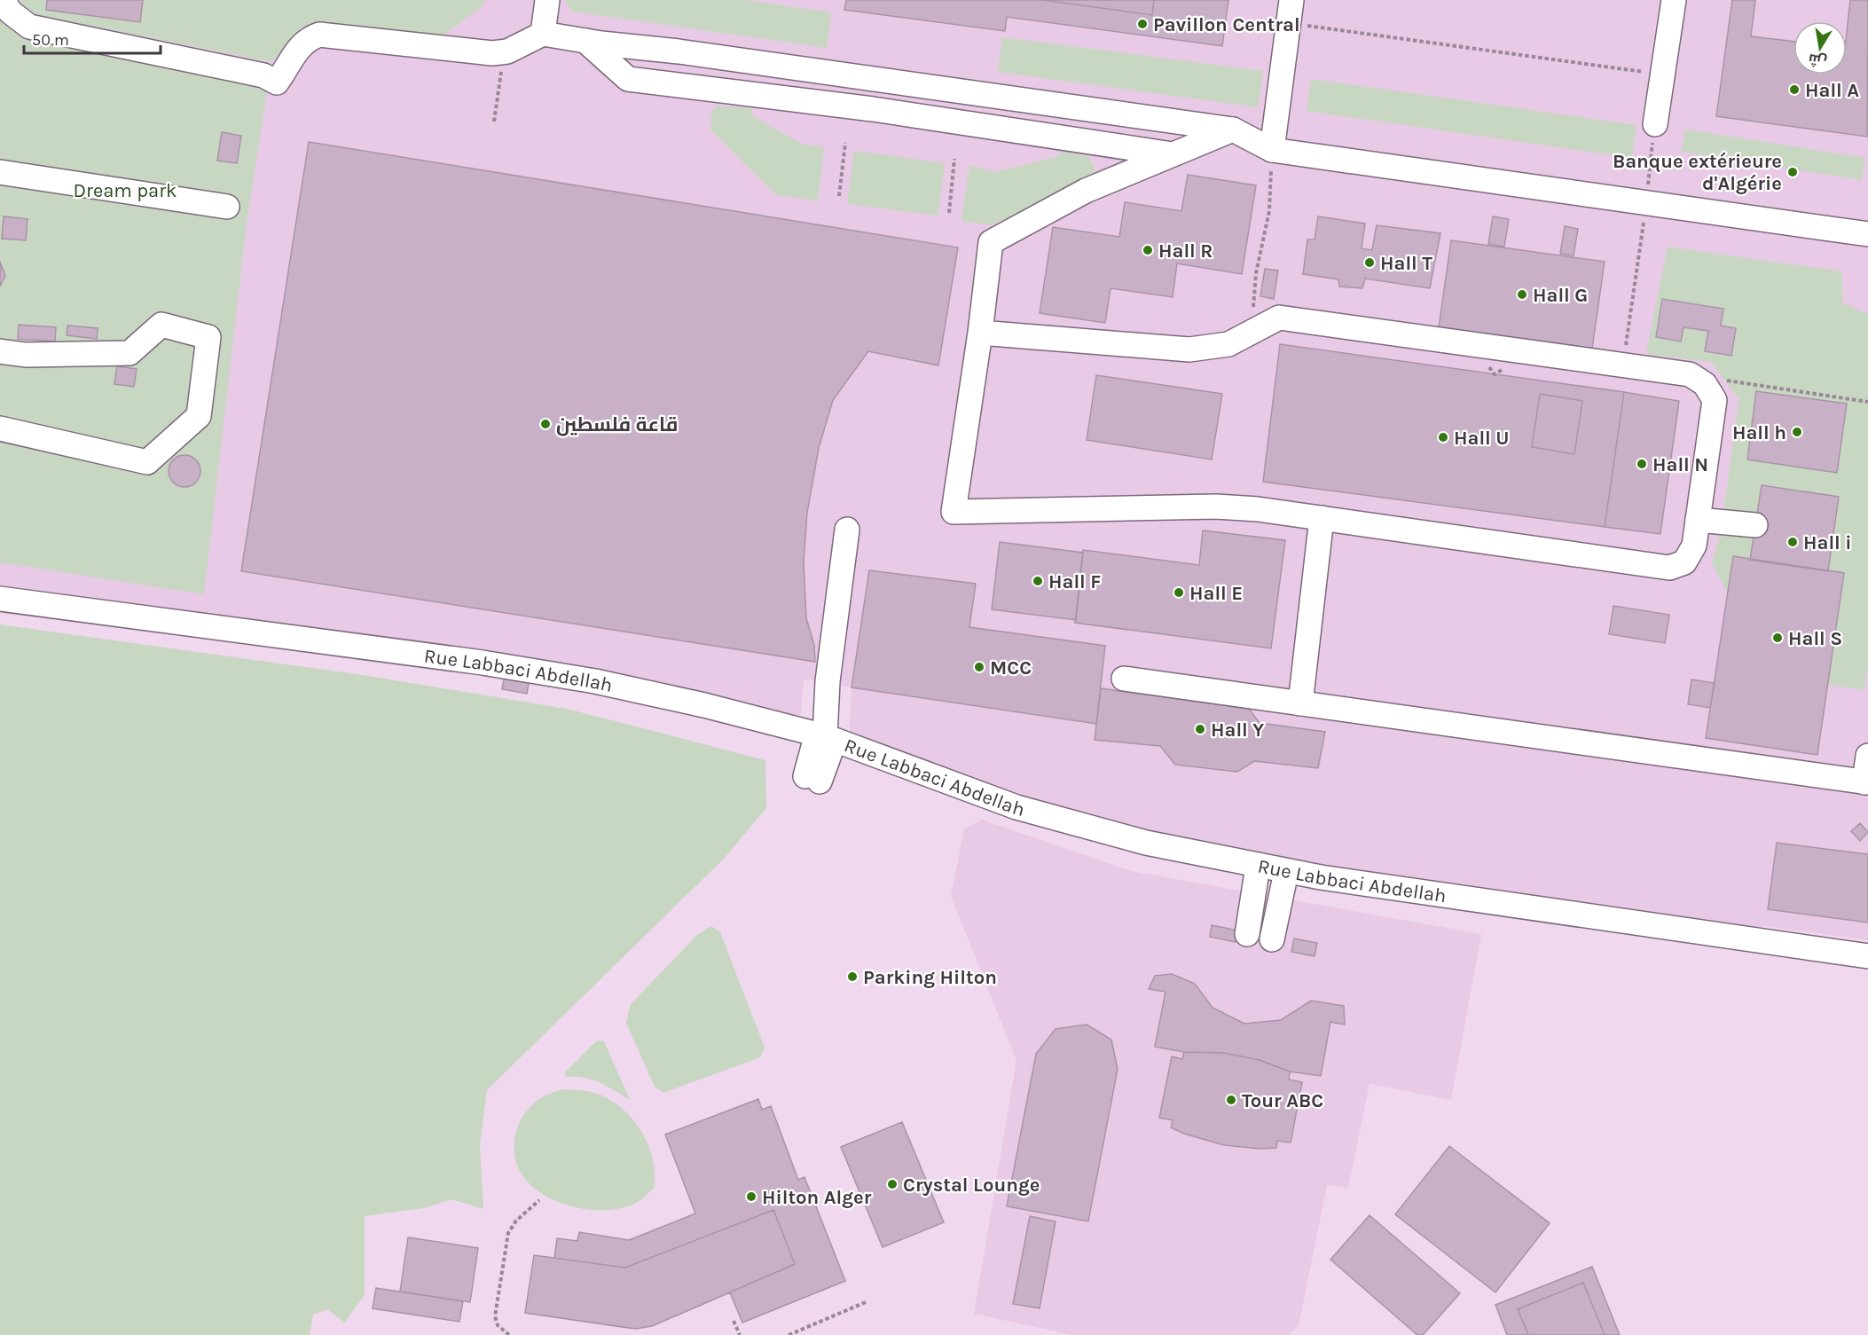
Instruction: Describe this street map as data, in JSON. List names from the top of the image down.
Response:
{
  "streets": {
    "street": ["Rue Labbaci Abdellah"]
  },
  "parks": ["Dream park"],
  "places": [
    "Pavillon Central",
    "Hall A",
    "Banque extérieure d'Algérie",
    "Hall R",
    "Hall T",
    "Hall G",
    "قاعة فلسطين",
    "Hall h",
    "Hall U",
    "Hall N",
    "Hall i",
    "Hall F",
    "Hall E",
    "Hall S",
    "MCC",
    "Hall Y",
    "Parking Hilton",
    "Tour ABC",
    "Crystal Lounge",
    "Hilton Alger"
  ],
  "scale_bar": "50 m",
  "north": "bottom"
}
